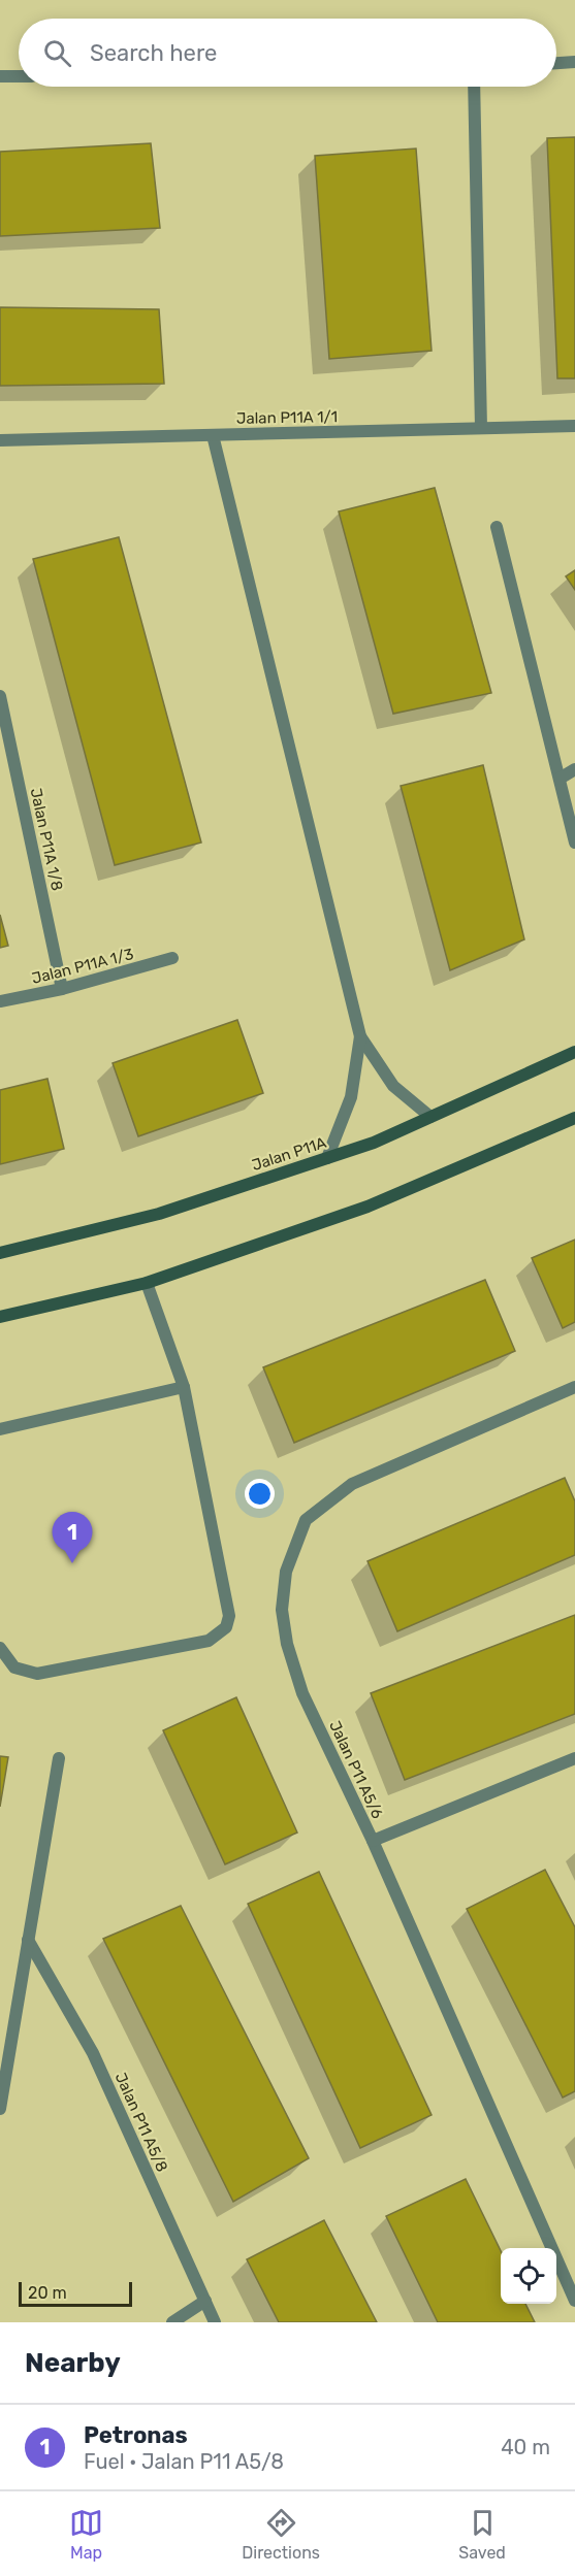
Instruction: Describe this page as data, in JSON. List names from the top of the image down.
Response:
{
  "streets": {
    "street": [
      "Jalan P11A 1/1",
      "Jalan P11A 1/8",
      "Jalan P11A 1/3",
      "Jalan P11A",
      "Jalan P11 A5/6",
      "Jalan P11 A5/8"
    ]
  },
  "crossings": [
    ["Jalan P11A 1/8", "Jalan P11A 1/3"]
  ],
  "scale_bar": "20 m",
  "page": {
    "search": "Search here",
    "pins": "1",
    "scale": "20 m",
    "heading": "Nearby",
    "list": [
      {
        "mark": "1",
        "name": "Petronas",
        "note": "Fuel · Jalan P11 A5/8",
        "value": "40 m"
      }
    ],
    "nav": ["Map", "Directions", "Saved"]
  }
}
